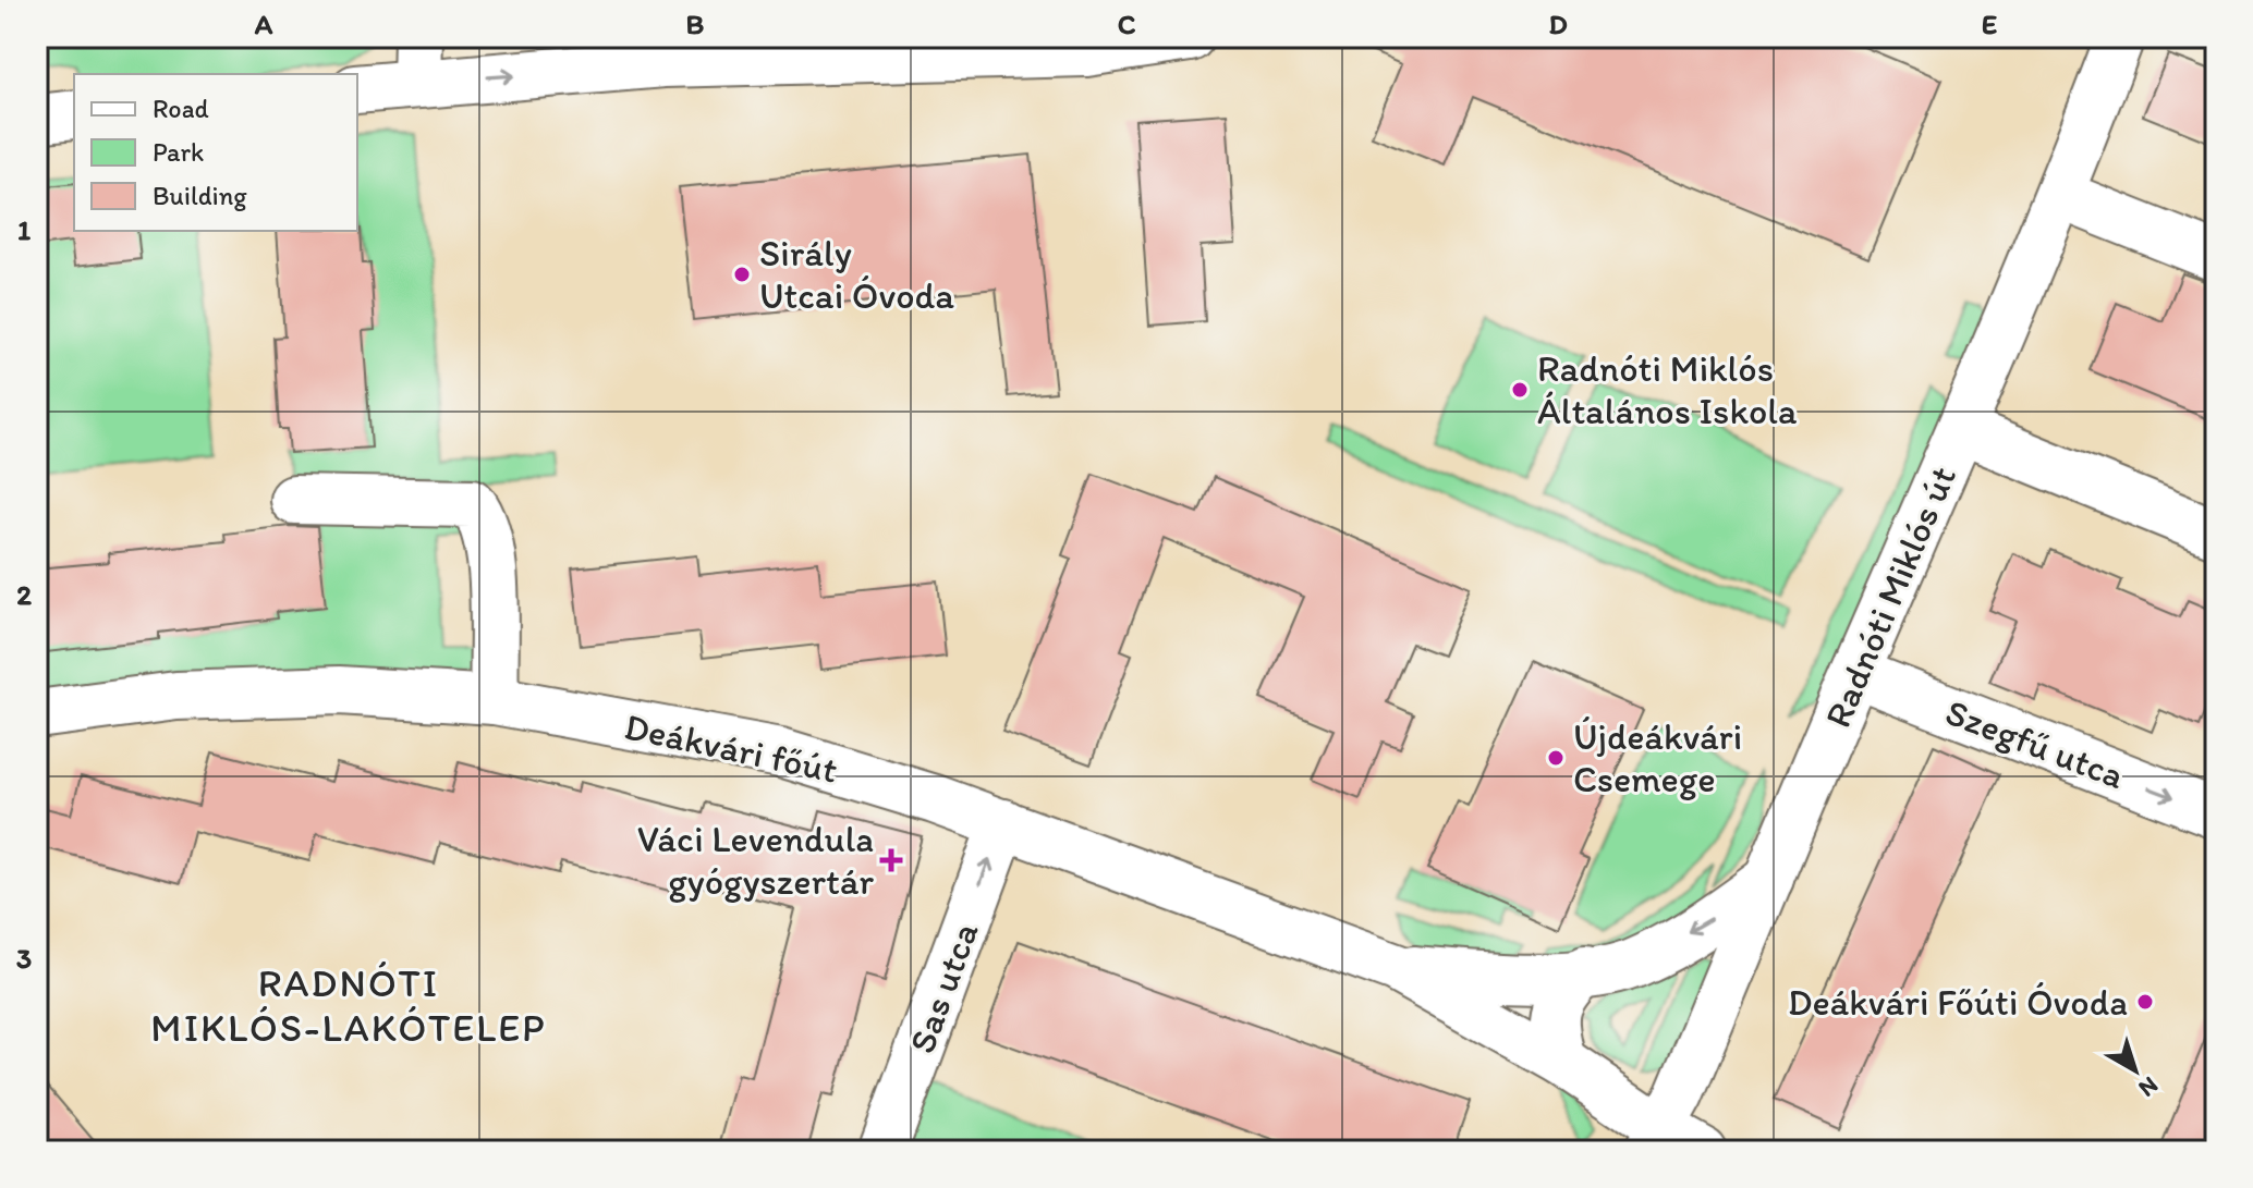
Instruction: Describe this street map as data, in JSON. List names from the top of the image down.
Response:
{
  "streets": {
    "street": [
      "Radnóti Miklós út",
      "Szegfű utca",
      "Deákvári főút",
      "Sas utca"
    ]
  },
  "crossings": [
    ["Radnóti Miklós út", "Szegfű utca"],
    ["Radnóti Miklós út", "Deákvári főút"],
    ["Deákvári főút", "Sas utca"]
  ],
  "one_way": ["Sas utca"],
  "districts": ["RADNÓTI MIKLÓS-LAKÓTELEP"],
  "places": {
    "other": [
      "Sirály Utcai Óvoda",
      "Radnóti Miklós Általános Iskola",
      "Újdeákvári Csemege",
      "Deákvári Főúti Óvoda"
    ],
    "health": ["Váci Levendula gyógyszertár"]
  },
  "legend": ["Road", "Park", "Building"],
  "north": "bottom right",
  "grid": {
    "columns": [
      "A",
      "B",
      "C",
      "D",
      "E"
    ],
    "rows": ["1", "2", "3"]
  }
}
